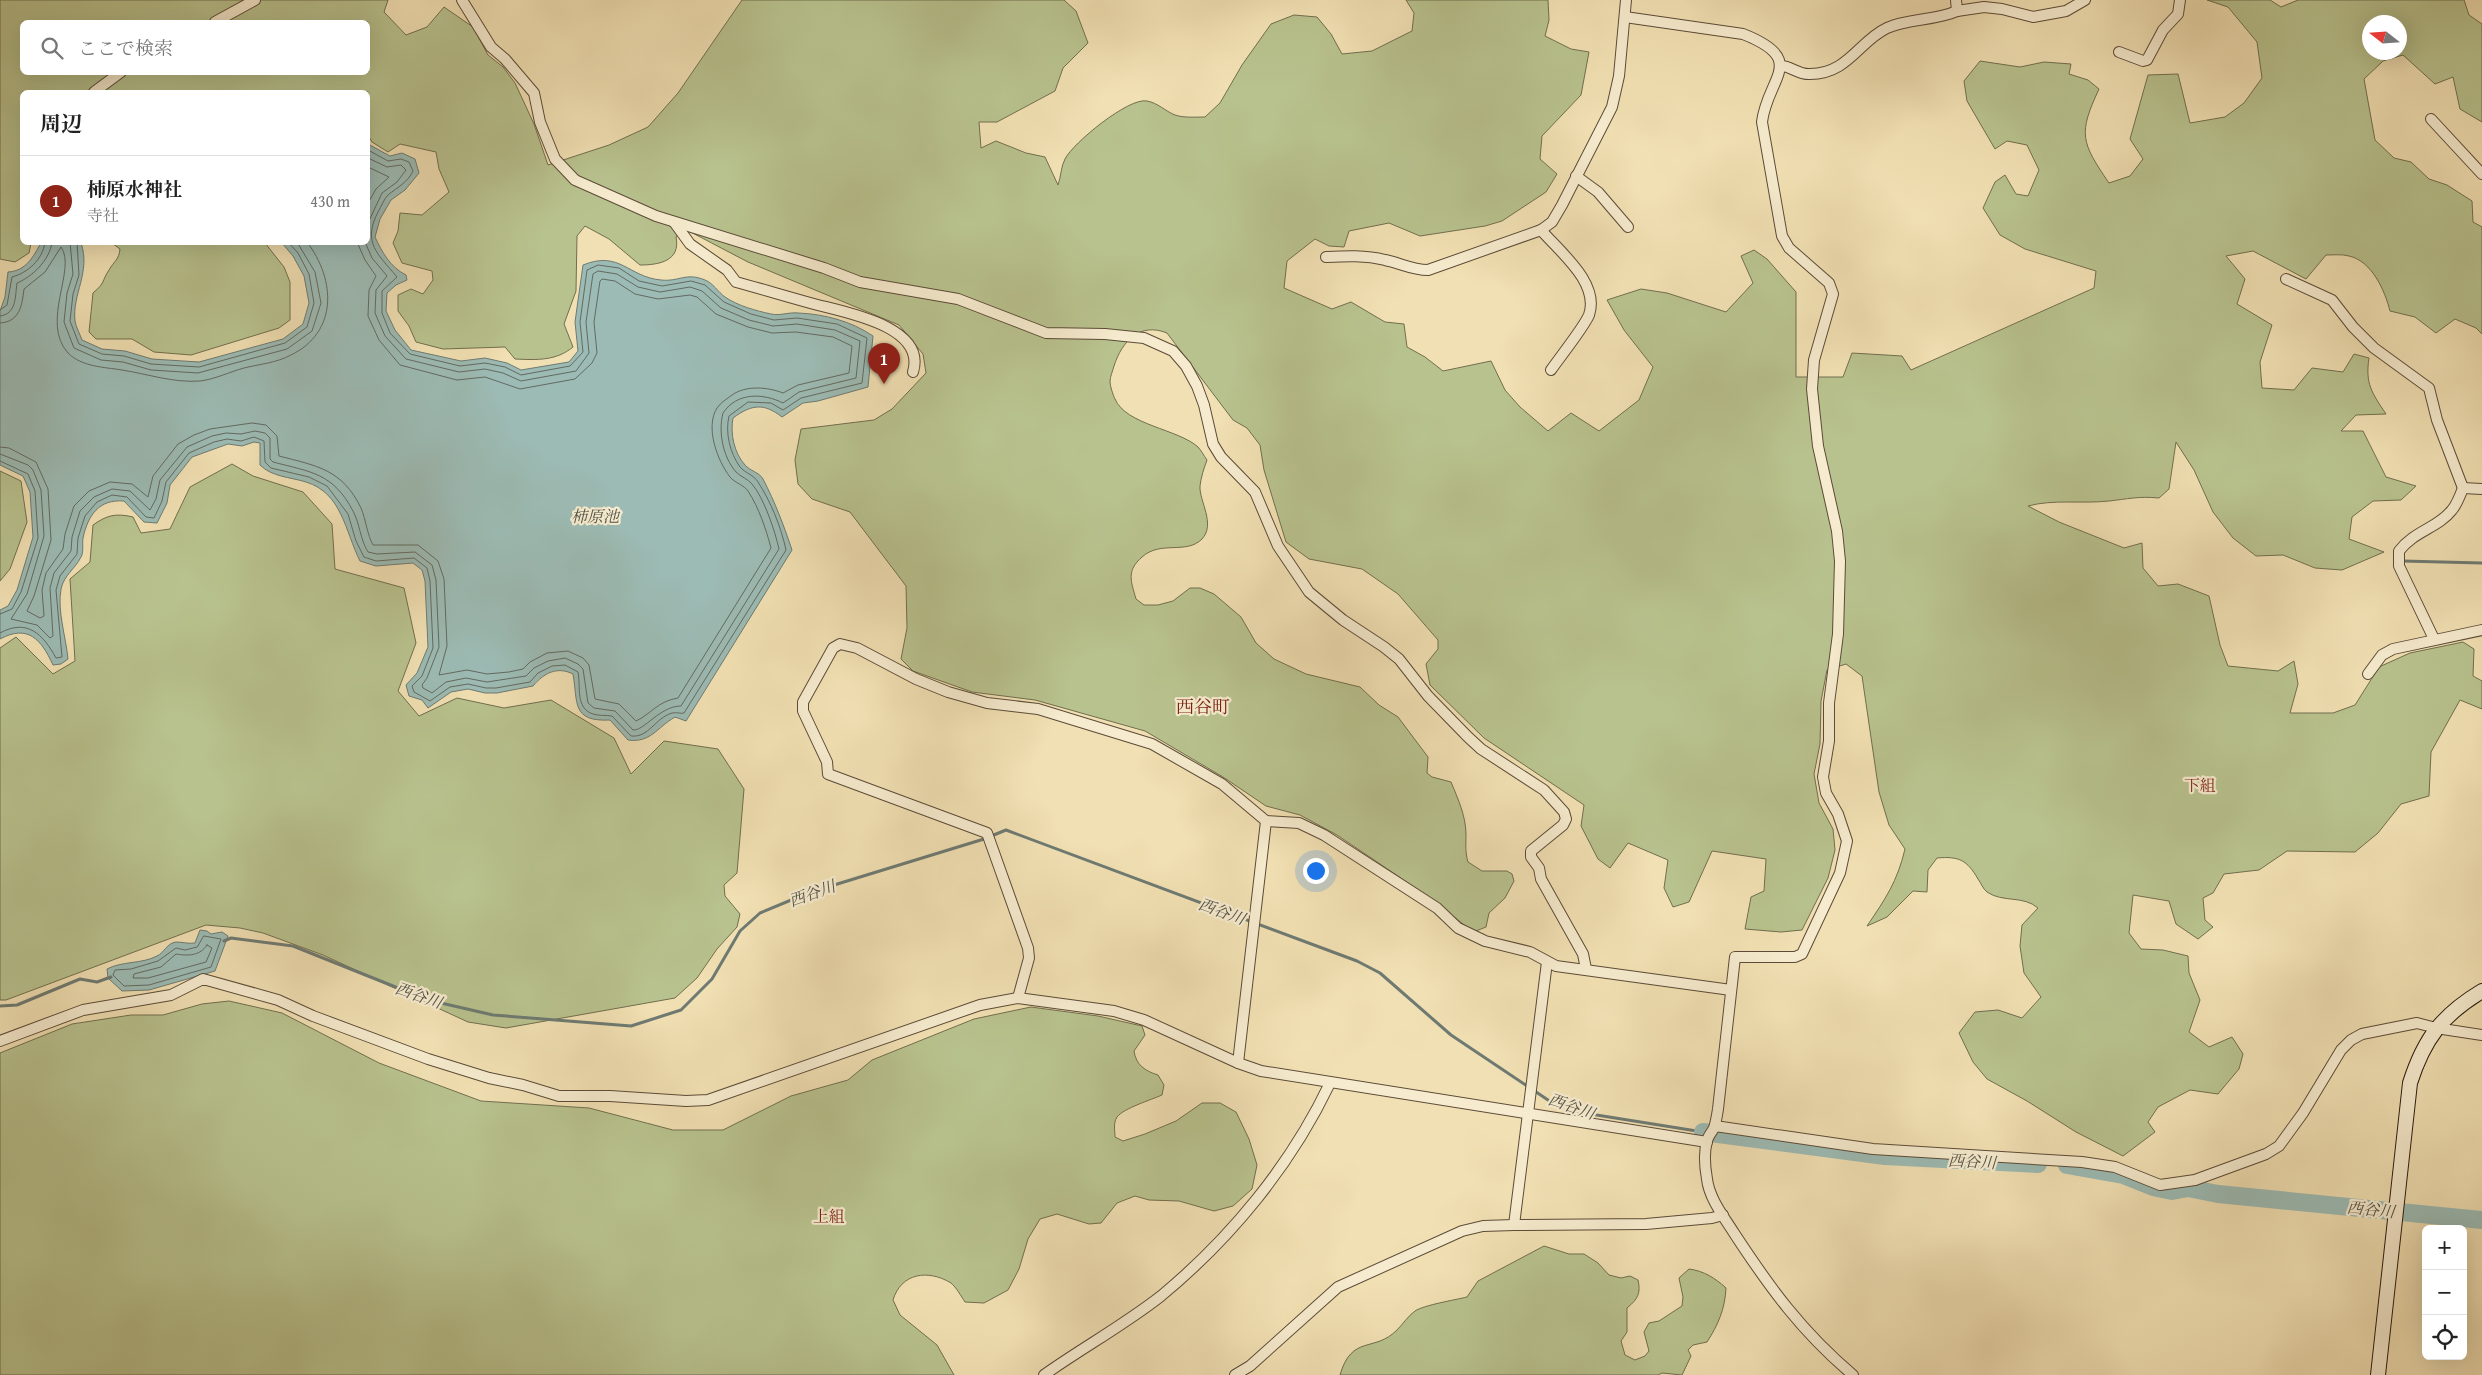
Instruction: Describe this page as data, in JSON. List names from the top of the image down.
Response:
{
  "districts": ["西谷町", "下組", "上組"],
  "water": ["柿原池", "西谷川"],
  "north": "left",
  "page": {
    "search": "ここで検索",
    "heading": "周辺",
    "list": [
      {
        "mark": "1",
        "name": "柿原水神社",
        "note": "寺社",
        "value": "430 m"
      }
    ],
    "pins": "1",
    "map_buttons": ["+", "−"]
  }
}
